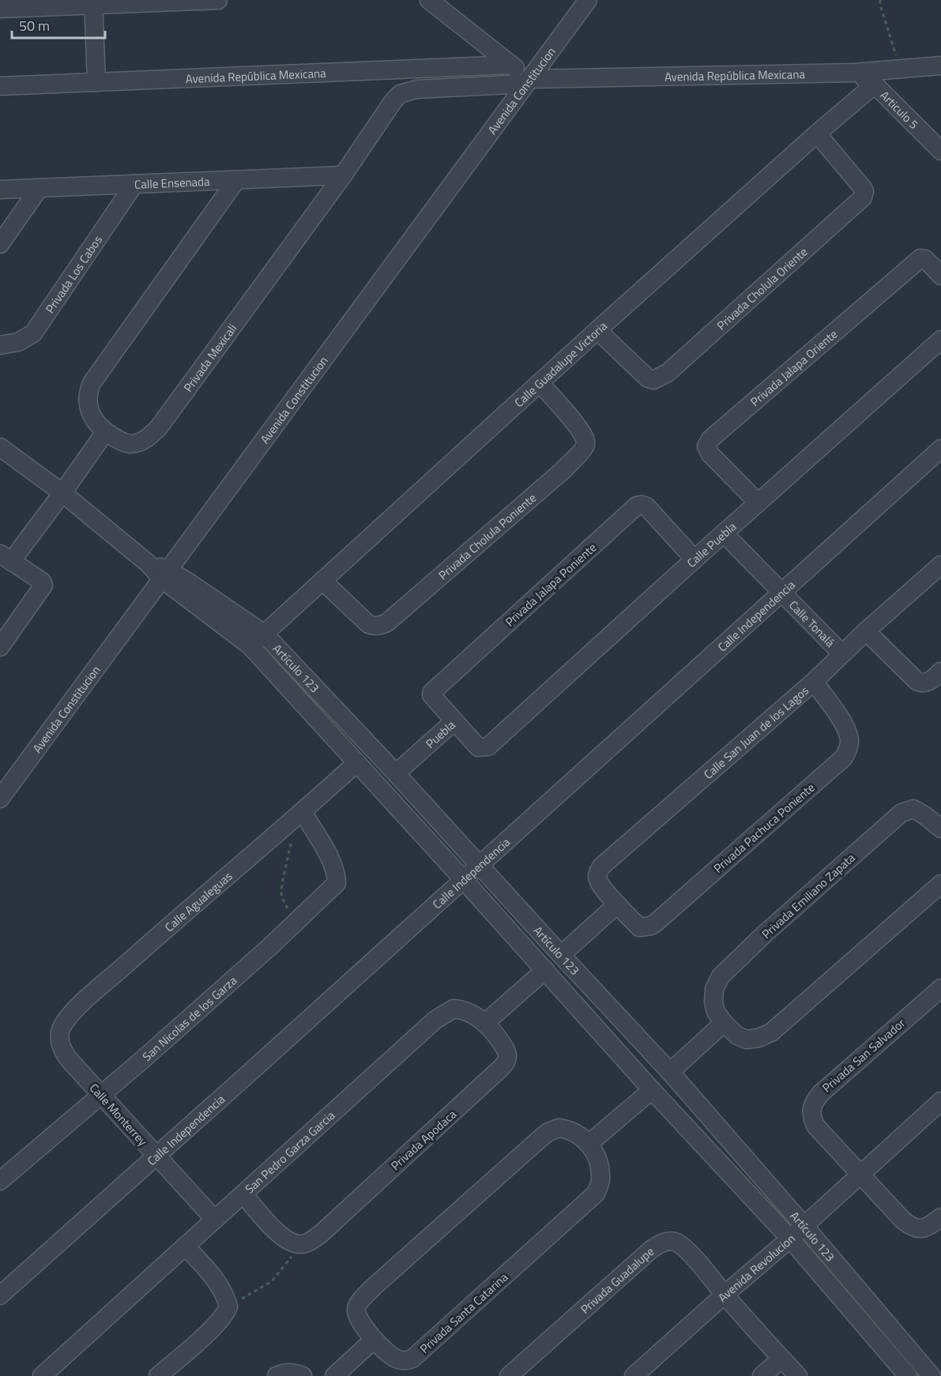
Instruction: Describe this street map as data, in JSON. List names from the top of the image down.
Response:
{
  "streets": {
    "street": [
      "Avenida República Mexicana",
      "Avenida Constitucion",
      "Articulo 5",
      "Calle Ensenada",
      "Privada Los Cabos",
      "Privada Cholula Oriente",
      "Privada Mexicali",
      "Calle Guadalupe Victoria",
      "Privada Jalapa Oriente",
      "Privada Cholula Poniente",
      "Calle Puebla",
      "Privada Jalapa Poniente",
      "Calle Independencia",
      "Calle Tonalá",
      "Artículo 123",
      "Calle San Juan de los Lagos",
      "Puebla",
      "Privada Pachuca Poniente",
      "Privada Emiliano Zapata",
      "Calle Agualeguas",
      "San Nicolas de los Garza",
      "Privada San Salvador",
      "Calle Monterrey",
      "Privada Apodaca",
      "San Pedro Garza Garcia",
      "Avenida Revolucion",
      "Privada Guadalupe",
      "Privada Santa Catarina"
    ]
  },
  "crossings": [
    ["Avenida República Mexicana", "Avenida Constitucion"],
    ["Avenida República Mexicana", "Articulo 5"],
    ["Avenida República Mexicana", "Privada Mexicali"],
    ["Avenida Constitucion", "Privada Mexicali"],
    ["Avenida Constitucion", "Artículo 123"],
    ["Articulo 5", "Calle Guadalupe Victoria"],
    ["Calle Ensenada", "Privada Los Cabos"],
    ["Calle Ensenada", "Privada Mexicali"],
    ["Privada Cholula Oriente", "Calle Guadalupe Victoria"],
    ["Calle Guadalupe Victoria", "Privada Cholula Poniente"],
    ["Calle Guadalupe Victoria", "Artículo 123"],
    ["Privada Jalapa Oriente", "Calle Puebla"],
    ["Calle Puebla", "Privada Jalapa Poniente"],
    ["Calle Puebla", "Calle Tonalá"],
    ["Calle Puebla", "Puebla"],
    ["Privada Jalapa Poniente", "Puebla"],
    ["Calle Independencia", "Calle Tonalá"],
    ["Calle Independencia", "Artículo 123"],
    ["Calle Independencia", "Calle Monterrey"],
    ["Calle Tonalá", "Calle San Juan de los Lagos"],
    ["Artículo 123", "Puebla"],
    ["Artículo 123", "Calle Agualeguas"],
    ["Artículo 123", "Avenida Revolucion"],
    ["Calle San Juan de los Lagos", "Privada Pachuca Poniente"],
    ["Calle Agualeguas", "San Nicolas de los Garza"],
    ["Calle Agualeguas", "Calle Monterrey"],
    ["San Nicolas de los Garza", "Calle Monterrey"],
    ["Privada San Salvador", "Avenida Revolucion"],
    ["Calle Monterrey", "San Pedro Garza Garcia"],
    ["Privada Apodaca", "San Pedro Garza Garcia"],
    ["Avenida Revolucion", "Privada Guadalupe"]
  ],
  "scale_bar": "50 m"
}
